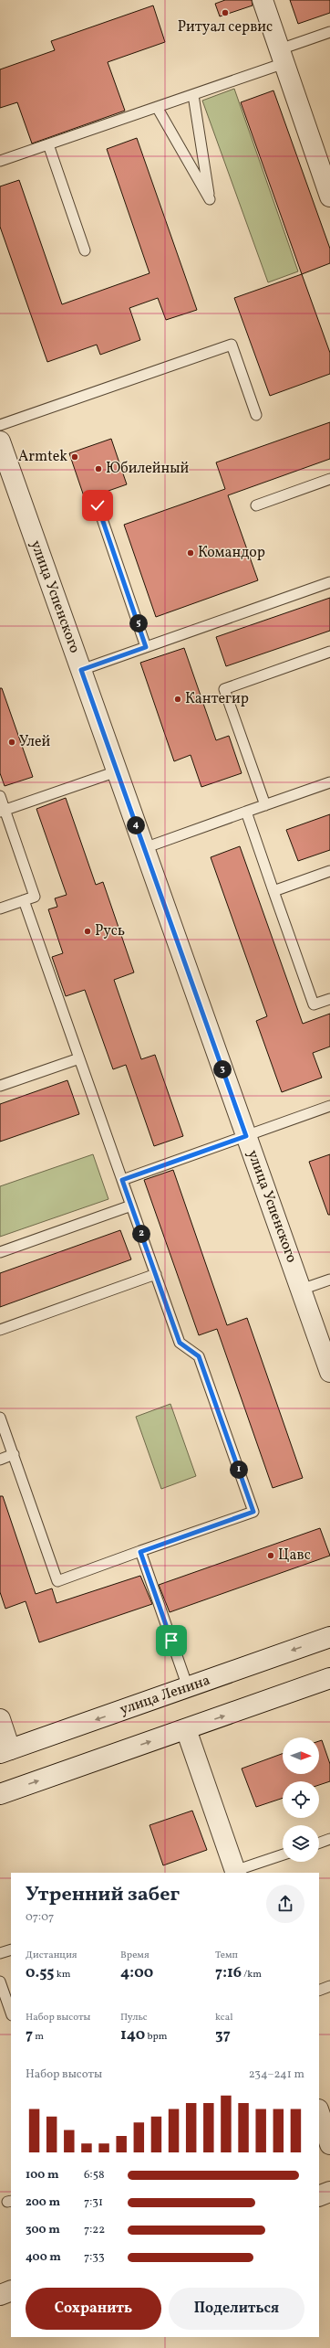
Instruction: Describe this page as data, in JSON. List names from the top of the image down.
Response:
{
  "streets": {
    "street": ["улица Успенского", "улица Ленина"]
  },
  "places": [
    "Ритуал сервис",
    "Armtek",
    "Юбилейный",
    "Командор",
    "Кантегир",
    "Улей",
    "Русь",
    "Цавс"
  ],
  "north": "right",
  "page": {
    "pins": [
      "5",
      "4",
      "3",
      "2",
      "1"
    ],
    "heading": ["Утренний забег", "07:07"],
    "stats": [
      ["Дистанция", "0.55 km"],
      ["Время", "4:00"],
      ["Темп", "7:16 /km"],
      ["Набор высоты", "7 m"],
      ["Пульс", "140 bpm"],
      ["kcal", "37"]
    ],
    "chart": ["Набор высоты", "234–241 m"],
    "list": [
      {
        "name": "100 m",
        "note": "6:58"
      },
      {
        "name": "200 m",
        "note": "7:31"
      },
      {
        "name": "300 m",
        "note": "7:22"
      },
      {
        "name": "400 m",
        "note": "7:33"
      }
    ],
    "buttons": ["Сохранить", "Поделиться"]
  }
}
